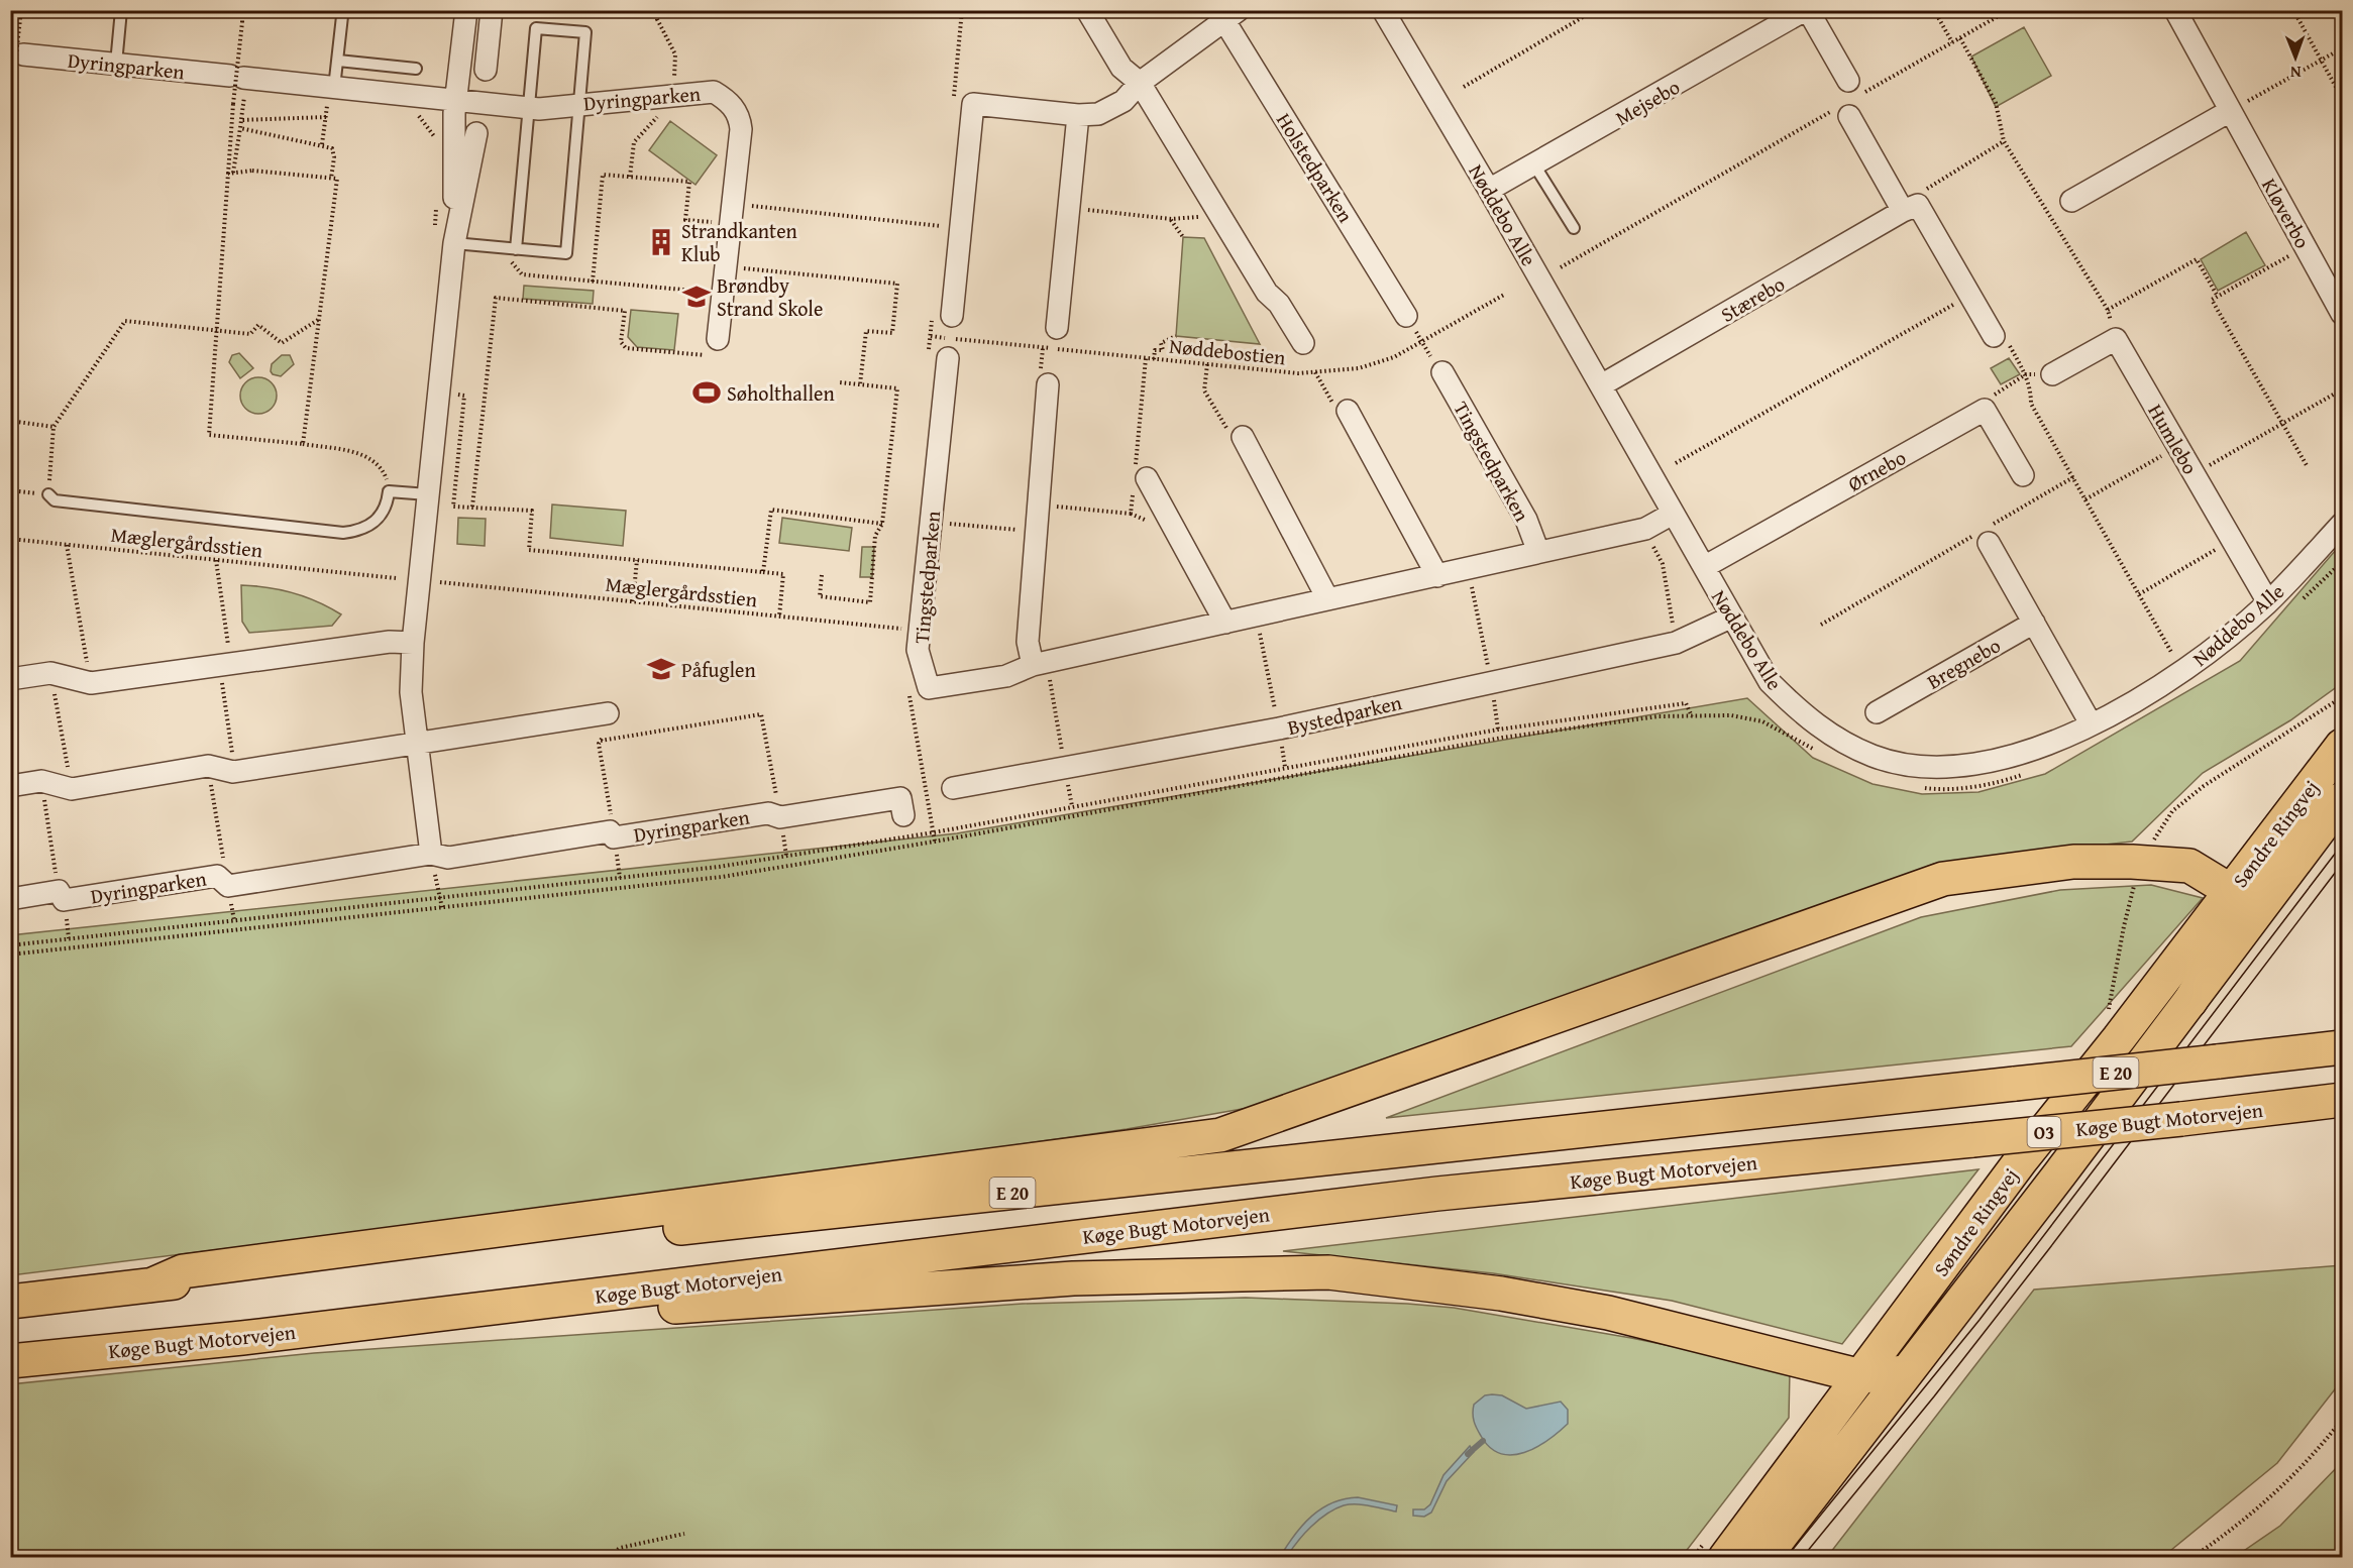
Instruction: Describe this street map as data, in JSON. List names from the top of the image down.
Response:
{
  "streets": {
    "main road": [
      "Søndre Ringvej",
      "E 20",
      "Køge Bugt Motorvejen",
      "O3"
    ],
    "street": [
      "Dyringparken",
      "Mejsebo",
      "Holstedparken",
      "Kløverbo",
      "Nøddebo Alle",
      "Stærebo",
      "Humlebo",
      "Tingstedparken",
      "Ørnebo",
      "Bregnebo",
      "Bystedparken"
    ],
    "path": ["Nøddebostien", "Mæglergårdsstien"]
  },
  "crossings": [
    ["Mejsebo", "Nøddebo Alle"],
    ["Nøddebo Alle", "Stærebo"],
    ["Nøddebo Alle", "Humlebo"],
    ["Nøddebo Alle", "Tingstedparken"],
    ["Nøddebo Alle", "Ørnebo"],
    ["Nøddebo Alle", "Bystedparken"],
    ["Tingstedparken", "Mæglergårdsstien"]
  ],
  "places": {
    "building": ["Strandkanten Klub"],
    "school or university": ["Brøndby Strand Skole", "Påfuglen"],
    "sports": ["Søholthallen"]
  },
  "north": "bottom"
}
